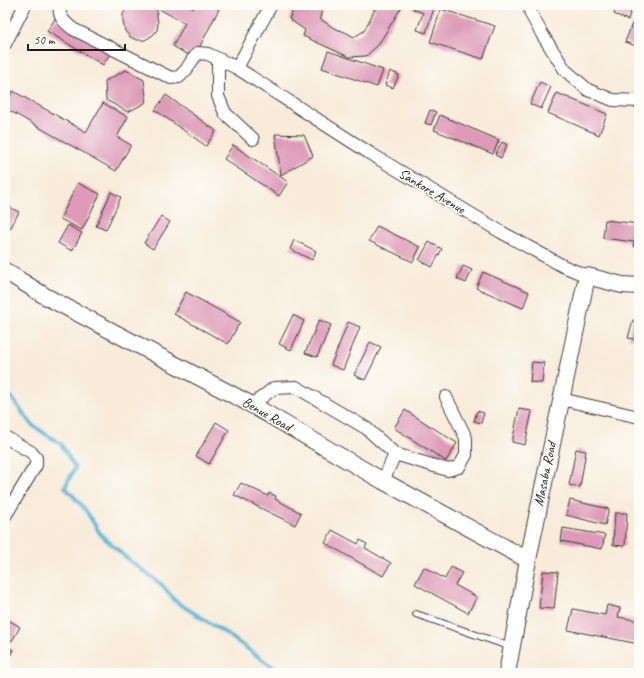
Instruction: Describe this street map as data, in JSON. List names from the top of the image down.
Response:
{
  "streets": {
    "street": ["Sankore Avenue", "Benue Road", "Masaba Road"]
  },
  "crossings": [
    ["Sankore Avenue", "Masaba Road"],
    ["Benue Road", "Masaba Road"]
  ],
  "scale_bar": "50 m"
}
